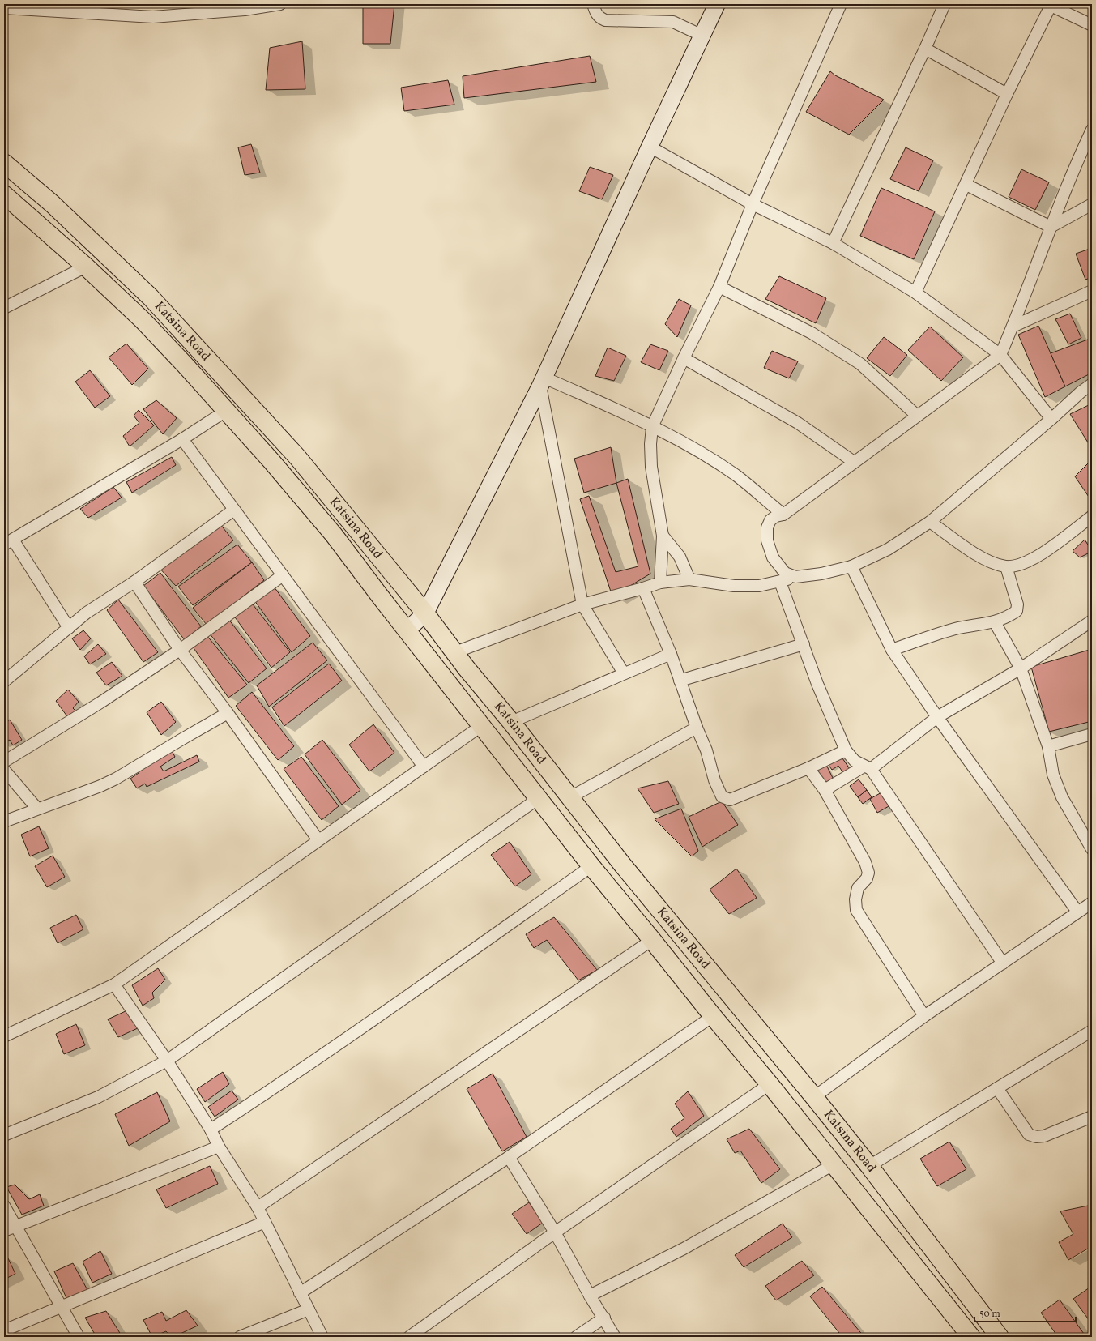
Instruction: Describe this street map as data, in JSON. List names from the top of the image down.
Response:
{
  "streets": {
    "highway": ["Katsina Road"]
  },
  "scale_bar": "50 m"
}
